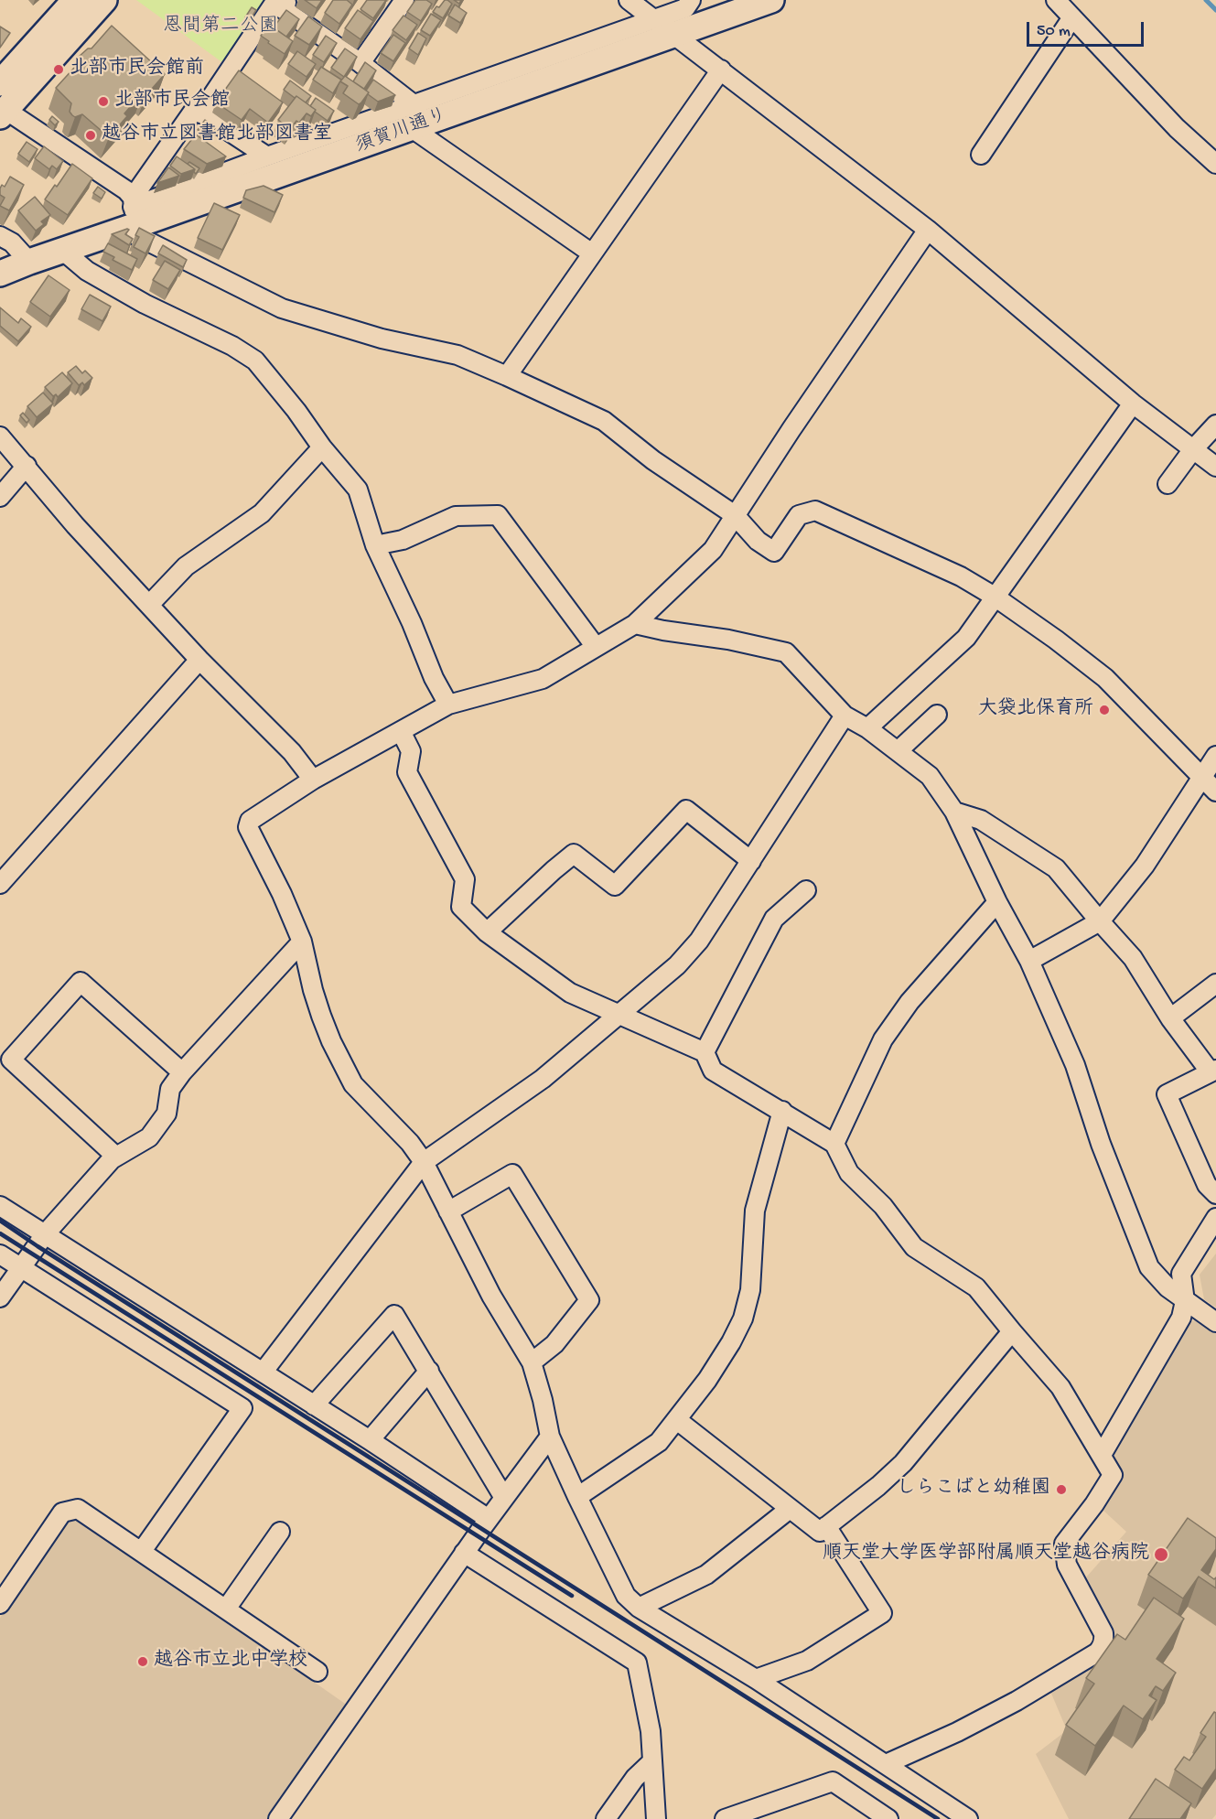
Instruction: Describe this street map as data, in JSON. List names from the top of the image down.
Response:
{
  "streets": {
    "street": ["須賀川通り"]
  },
  "parks": ["恩間第二公園"],
  "places": [
    "北部市民会館前",
    "北部市民会館",
    "越谷市立図書館北部図書室",
    "大袋北保育所",
    "しらこばと幼稚園",
    "順天堂大学医学部附属順天堂越谷病院",
    "越谷市立北中学校"
  ],
  "scale_bar": "50 m"
}
